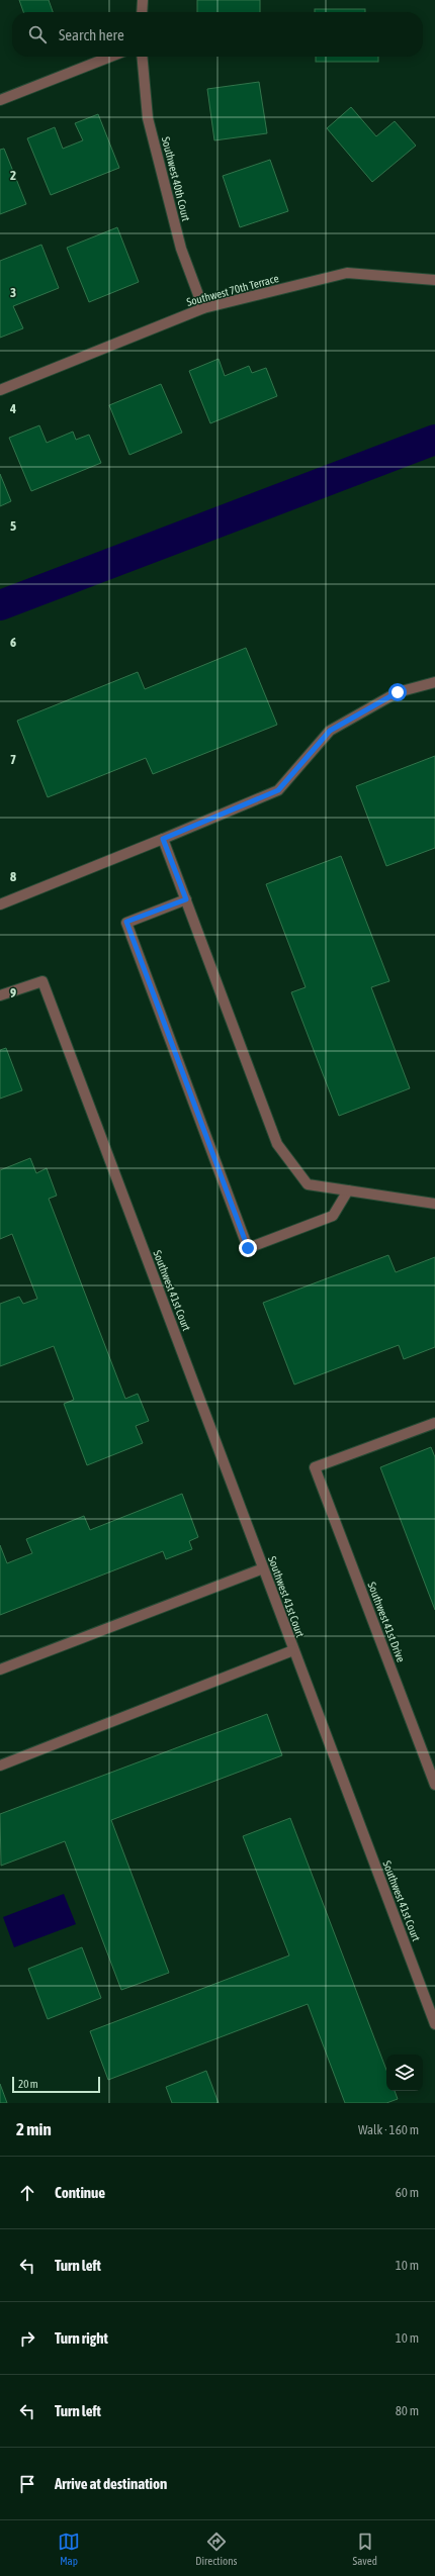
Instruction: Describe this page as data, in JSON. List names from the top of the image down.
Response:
{
  "streets": {
    "street": [
      "Southwest 40th Court",
      "Southwest 70th Terrace",
      "Southwest 41st Court",
      "Southwest 41st Drive"
    ]
  },
  "crossings": [
    ["Southwest 40th Court", "Southwest 70th Terrace"]
  ],
  "scale_bar": "20 m",
  "page": {
    "search": "Search here",
    "scale": "20 m",
    "heading": ["2 min", "Walk · 160 m"],
    "list": [
      ["Continue", "60 m"],
      ["Turn left", "10 m"],
      ["Turn right", "10 m"],
      ["Turn left", "80 m"],
      "Arrive at destination"
    ],
    "nav": ["Map", "Directions", "Saved"]
  },
  "grid": {
    "rows": [
      "2",
      "3",
      "4",
      "5",
      "6",
      "7",
      "8",
      "9"
    ]
  }
}
